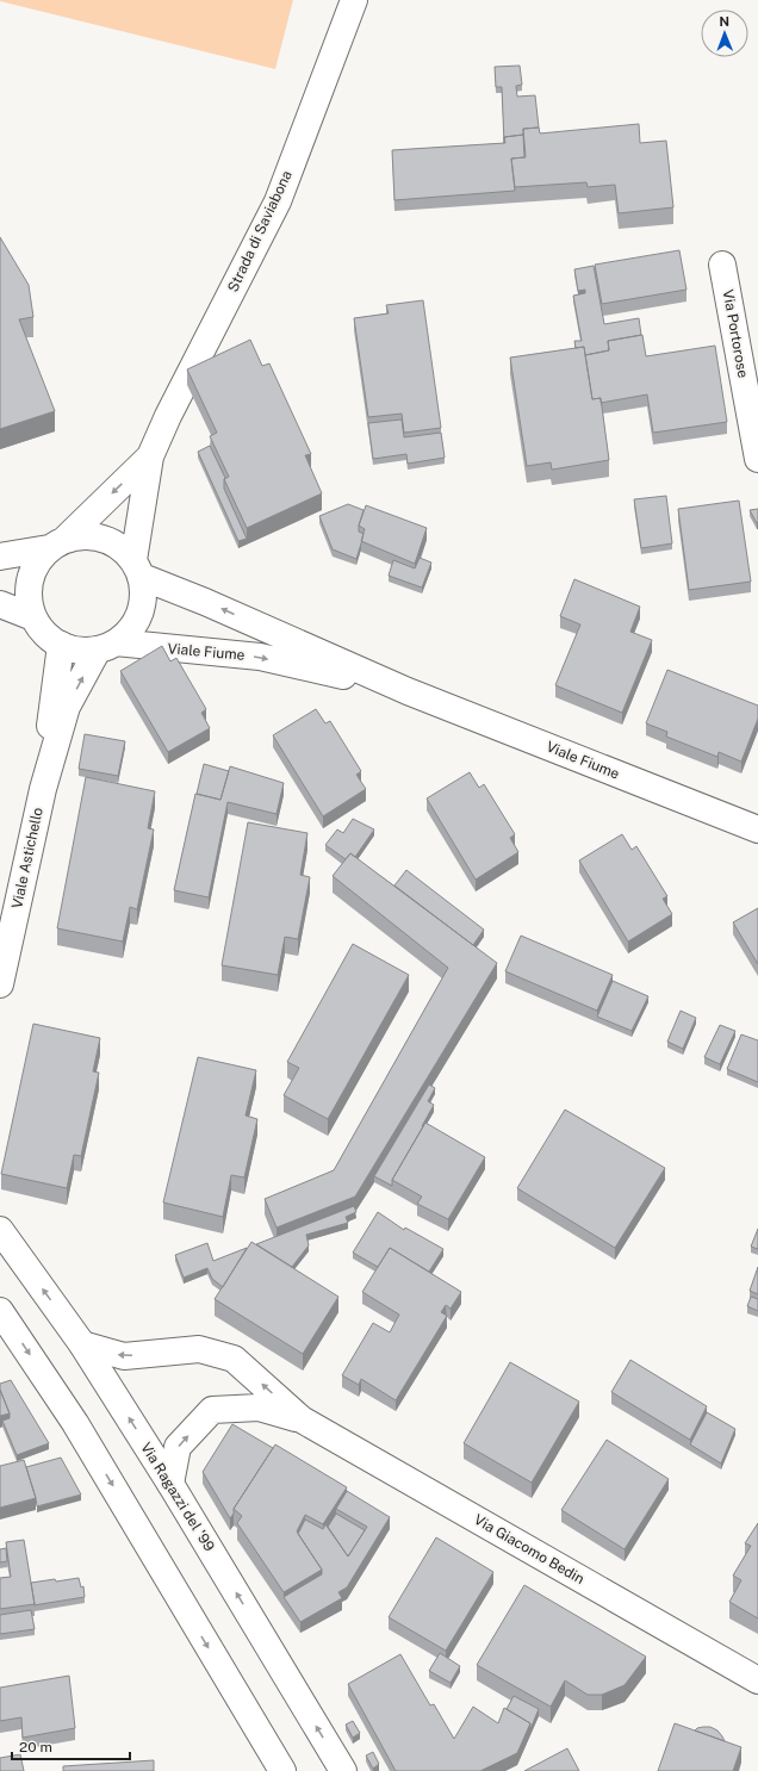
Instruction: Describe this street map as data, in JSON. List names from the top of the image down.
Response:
{
  "streets": {
    "street": [
      "Strada di Saviabona",
      "Via Portorose",
      "Viale Fiume",
      "Viale Astichello",
      "Via Ragazzi del '99",
      "Via Giacomo Bedin"
    ]
  },
  "crossings": [
    ["Strada di Saviabona", "Viale Fiume"],
    ["Strada di Saviabona", "Viale Astichello"],
    ["Viale Fiume", "Viale Astichello"],
    ["Via Ragazzi del '99", "Via Giacomo Bedin"]
  ],
  "scale_bar": "20 m",
  "north": "top"
}
